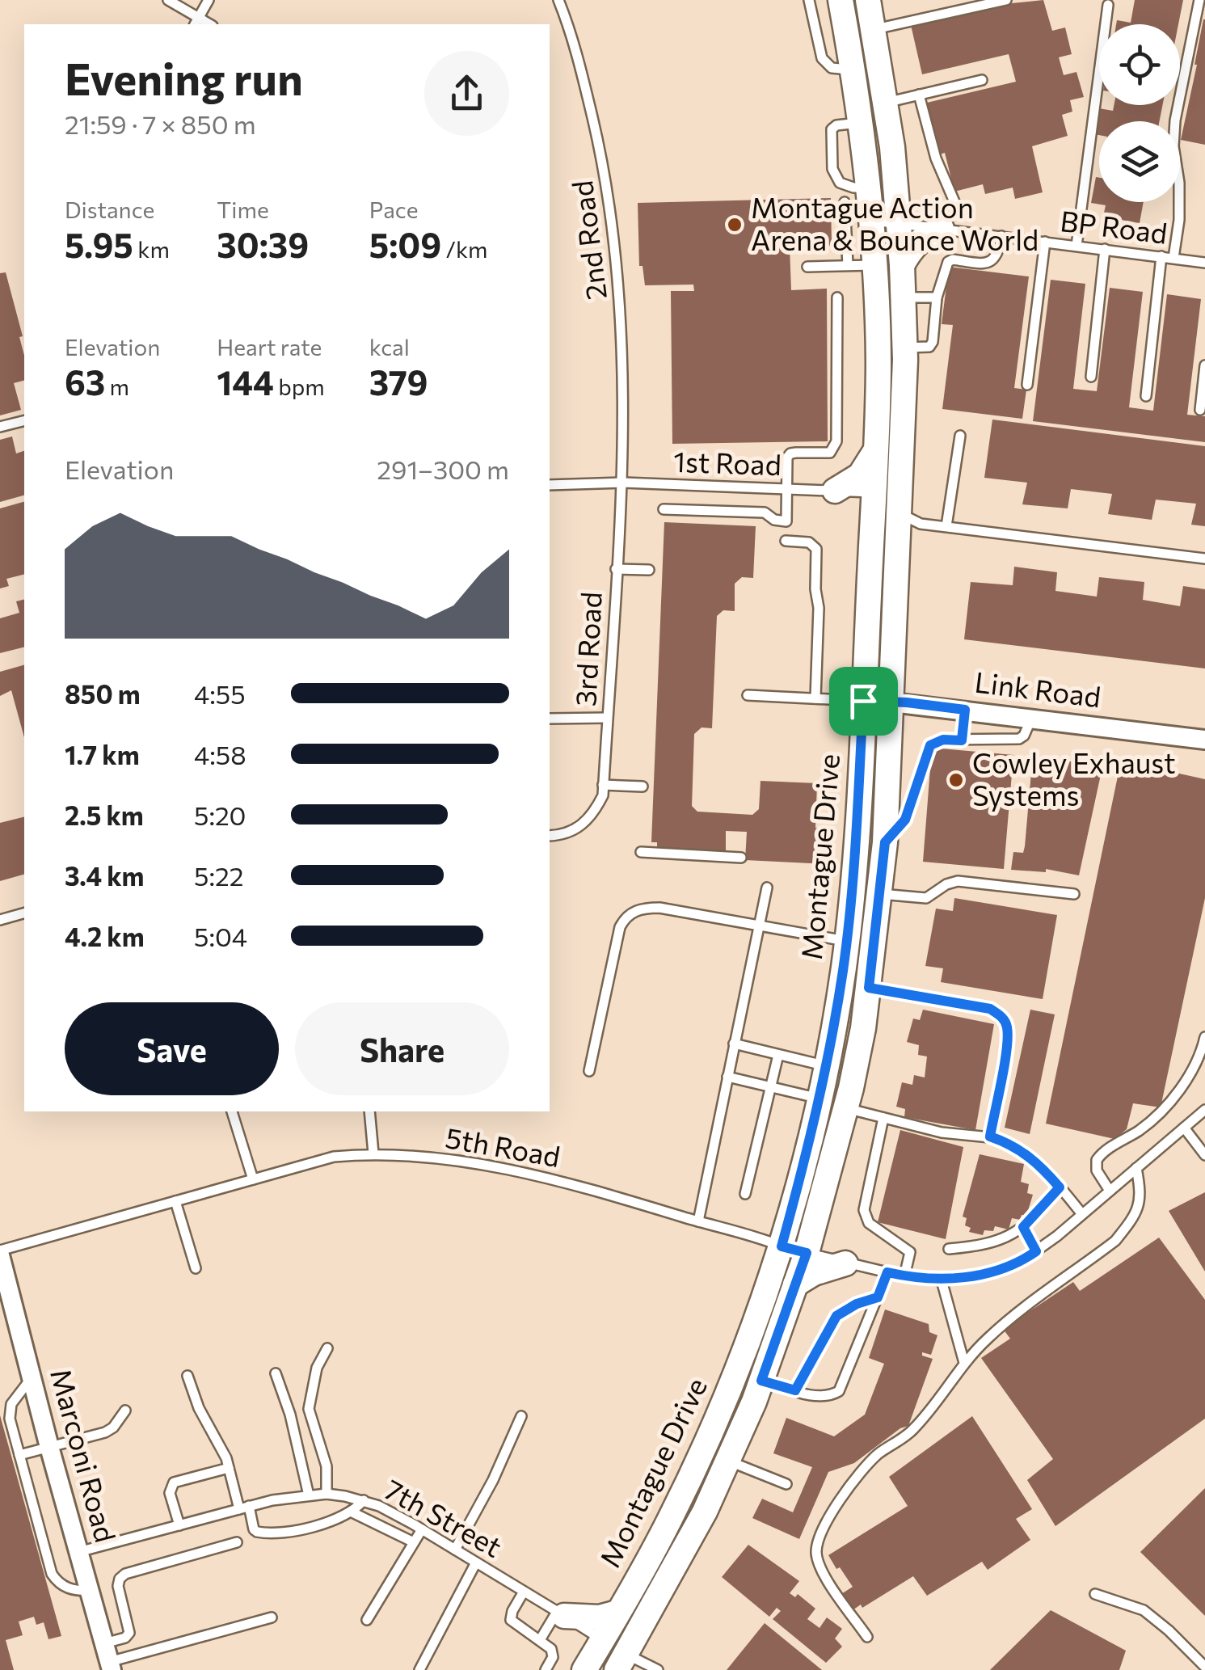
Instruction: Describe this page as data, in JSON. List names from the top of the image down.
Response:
{
  "streets": {
    "main road": ["Montague Drive"],
    "street": ["Link Road", "Marconi Road"],
    "lane": [
      "BP Road",
      "2nd Road",
      "1st Road",
      "3rd Road",
      "5th Road",
      "7th Street"
    ]
  },
  "crossings": [
    ["BP Road", "Montague Drive"],
    ["2nd Road", "1st Road"],
    ["2nd Road", "3rd Road"],
    ["1st Road", "3rd Road"],
    ["1st Road", "Montague Drive"],
    ["Link Road", "Montague Drive"],
    ["Montague Drive", "5th Road"],
    ["Montague Drive", "7th Street"],
    ["5th Road", "Marconi Road"],
    ["Marconi Road", "7th Street"]
  ],
  "places": ["Montague Action Arena & Bounce World", "Cowley Exhaust Systems"],
  "page": {
    "heading": ["Evening run", "21:59 · 7 × 850 m"],
    "stats": [
      ["Distance", "5.95 km"],
      ["Time", "30:39"],
      ["Pace", "5:09 /km"],
      ["Elevation", "63 m"],
      ["Heart rate", "144 bpm"],
      ["kcal", "379"]
    ],
    "chart": ["Elevation", "291–300 m"],
    "list": [
      {
        "name": "850 m",
        "note": "4:55"
      },
      {
        "name": "1.7 km",
        "note": "4:58"
      },
      {
        "name": "2.5 km",
        "note": "5:20"
      },
      {
        "name": "3.4 km",
        "note": "5:22"
      },
      {
        "name": "4.2 km",
        "note": "5:04"
      }
    ],
    "buttons": ["Save", "Share"]
  }
}
